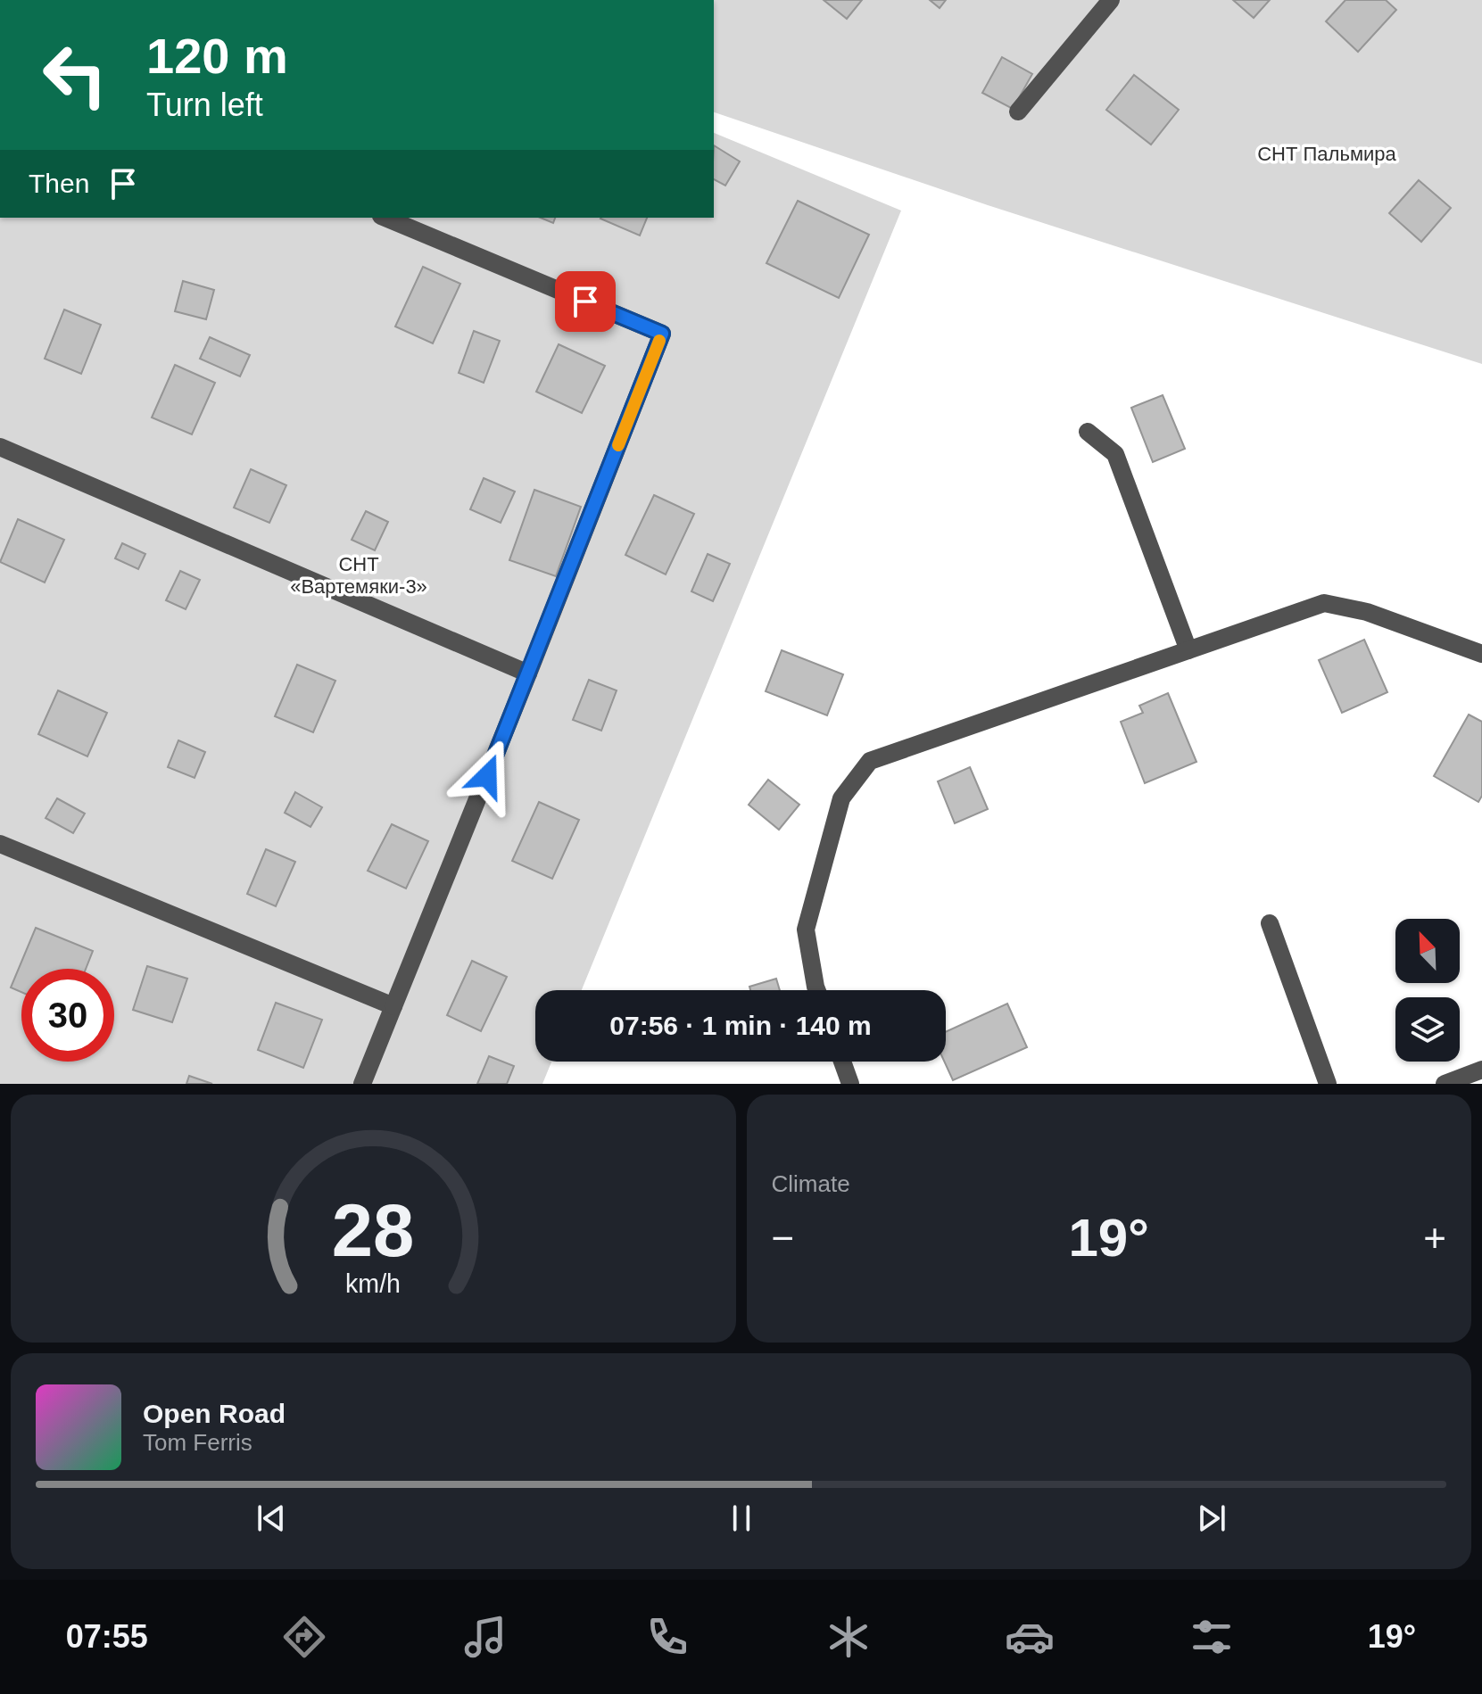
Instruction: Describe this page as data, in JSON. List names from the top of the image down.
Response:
{
  "parks": ["СНТ Пальмира", "СНТ «Вартемяки-3»"],
  "north": "top left",
  "page": {
    "turn": ["120 m", "Turn left"],
    "then": "Then",
    "limit": "30",
    "trip": "07:56 · 1 min · 140 m",
    "tile": "Climate",
    "heat": ["−", "19°", "+"],
    "song": ["Open Road", "Tom Ferris"],
    "tabs": ["07:55", "19°"],
    "gauge": ["28", "km/h"]
  }
}
